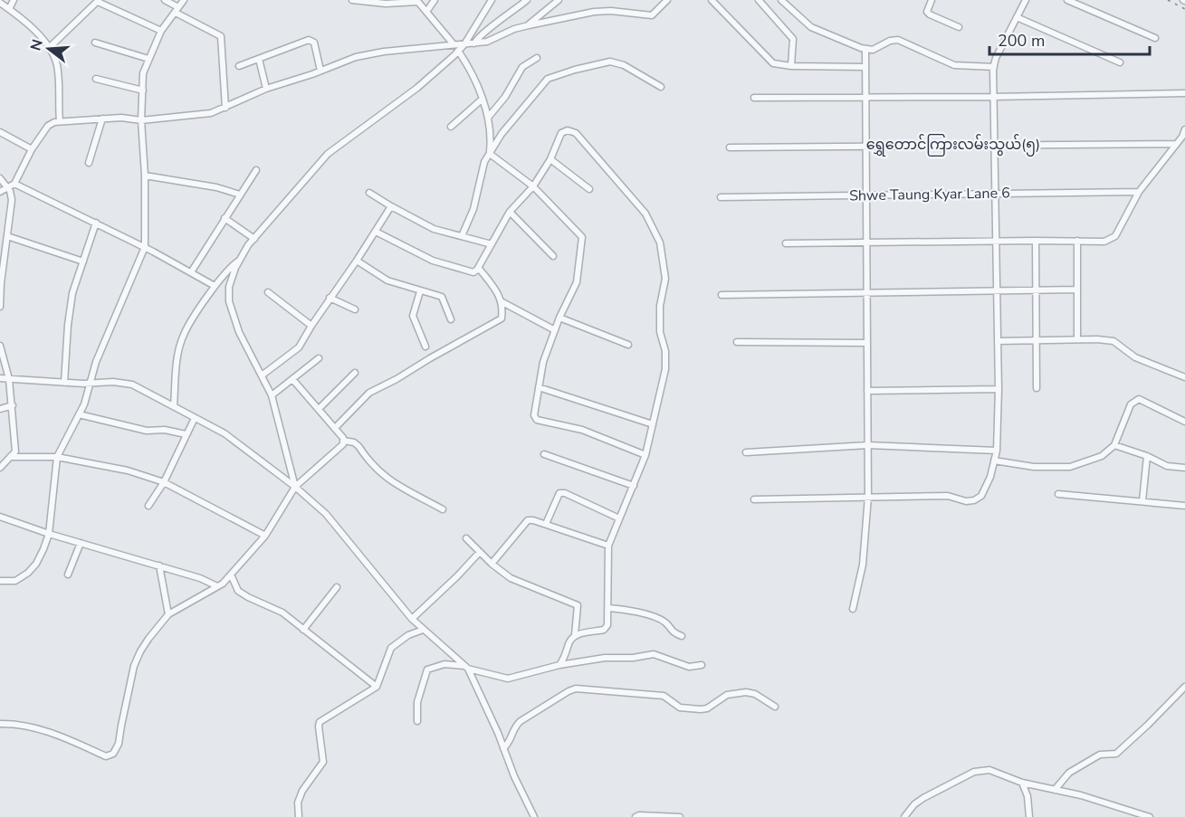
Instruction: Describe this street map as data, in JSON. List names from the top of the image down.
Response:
{
  "streets": {
    "street": ["ရွှေတောင်ကြားလမ်းသွယ်(၅)", "Shwe Taung Kyar Lane 6"]
  },
  "scale_bar": "200 m",
  "north": "left"
}
